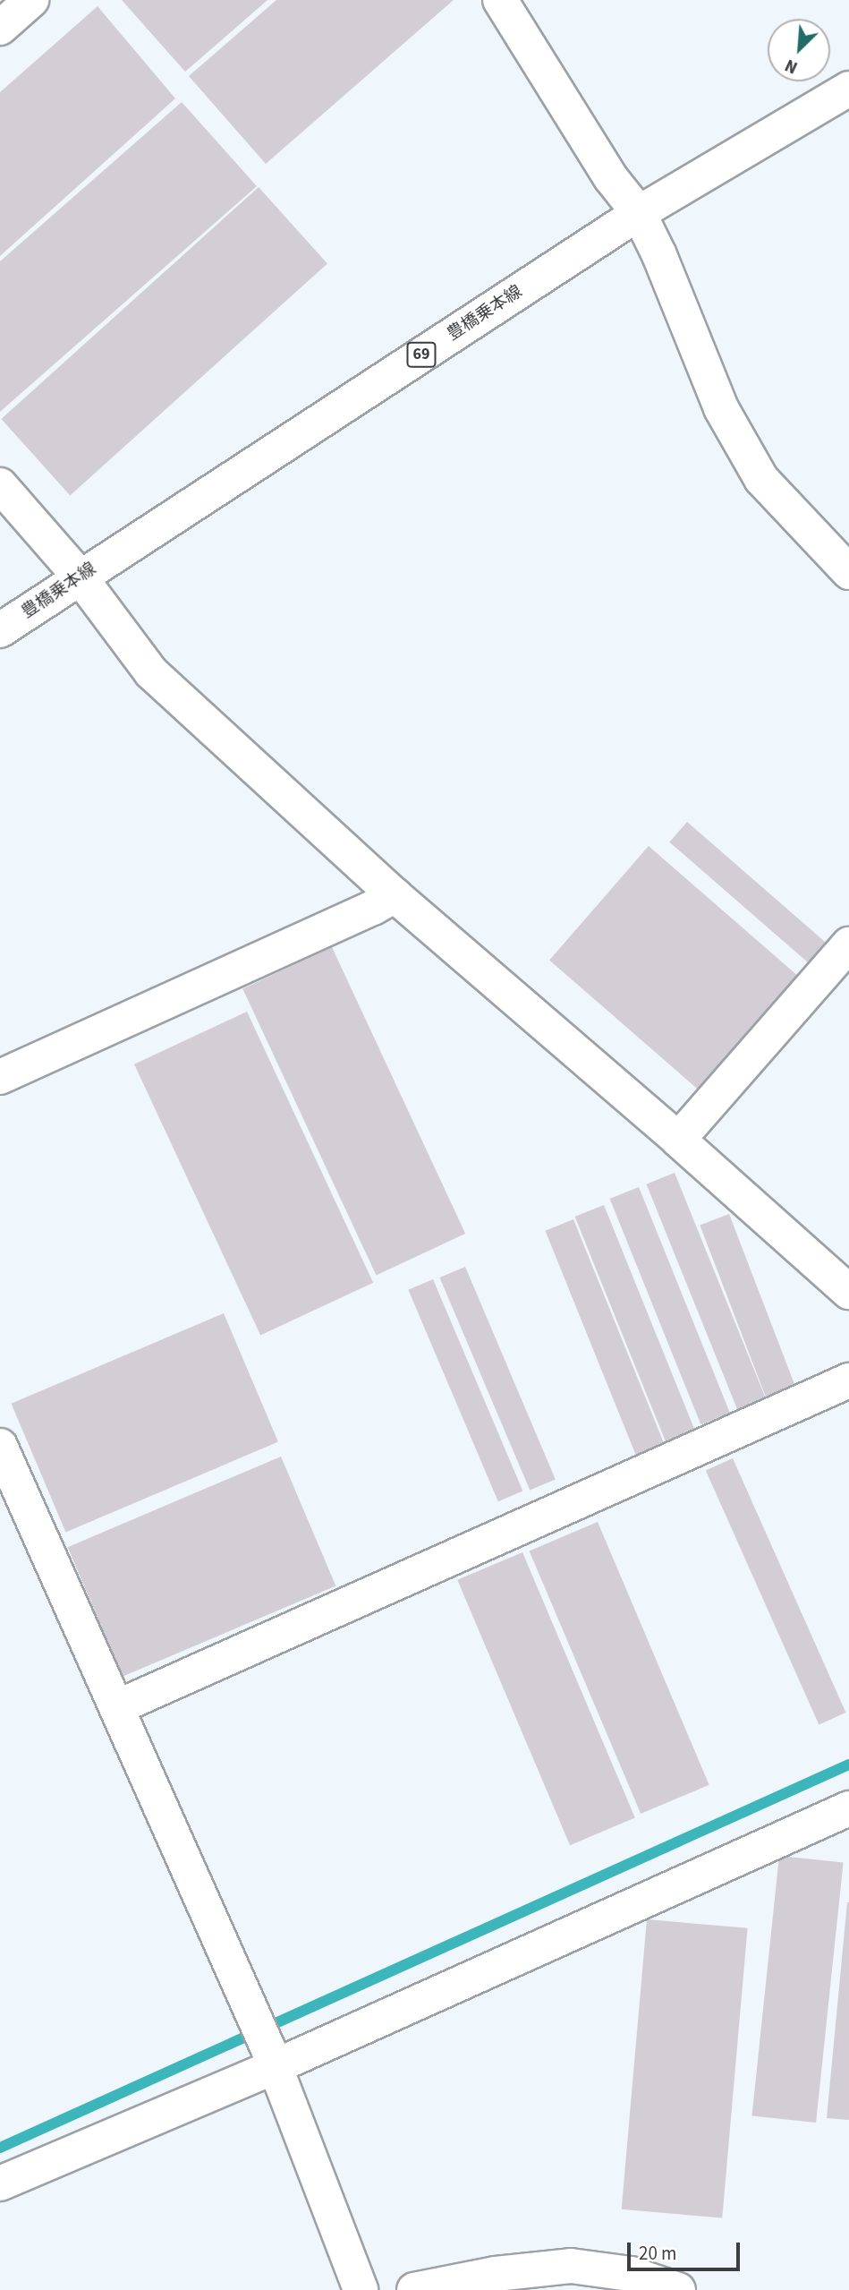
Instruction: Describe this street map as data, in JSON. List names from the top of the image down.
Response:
{
  "streets": {
    "street": ["豊橋乗本線", "69"]
  },
  "scale_bar": "20 m",
  "north": "bottom left"
}
